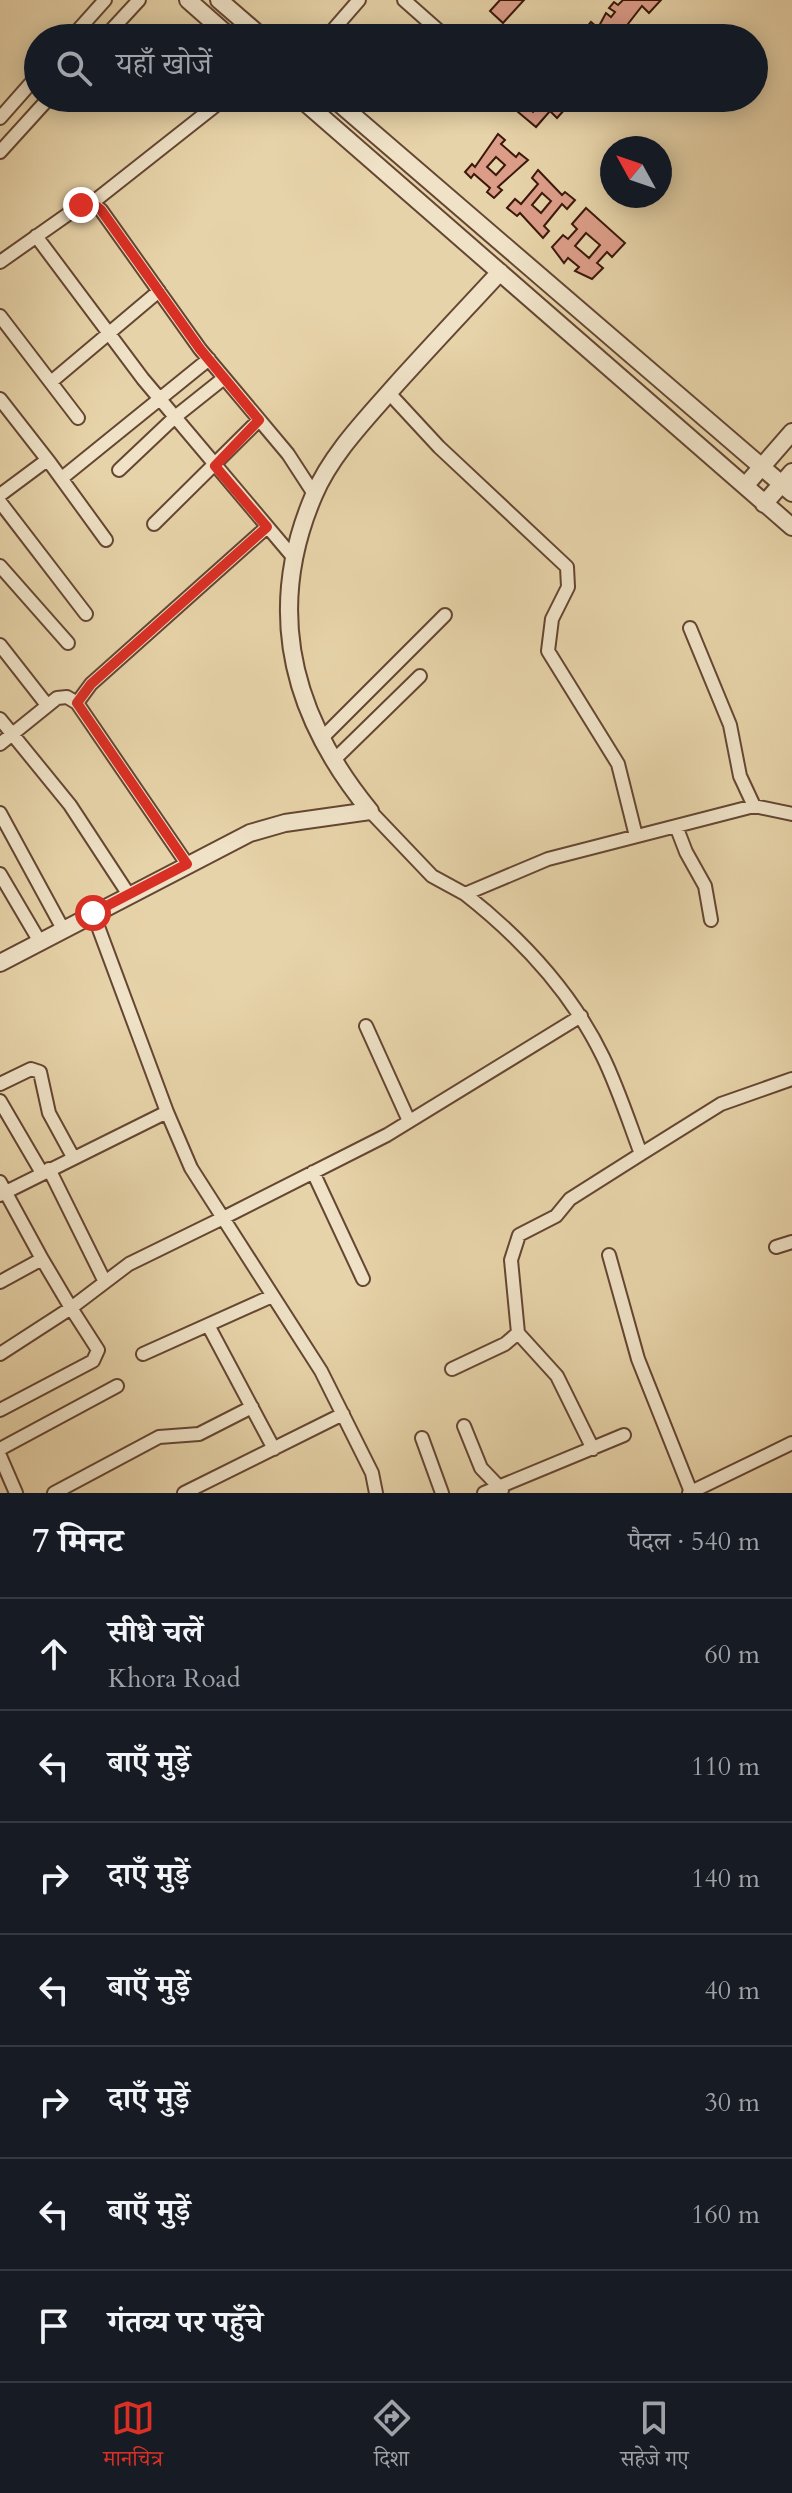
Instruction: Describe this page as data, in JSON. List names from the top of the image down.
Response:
{
  "north": "top left",
  "page": {
    "search": "यहाँ खोजें",
    "heading": ["7 मिनट", "पैदल · 540 m"],
    "list": [
      ["सीधे चलें", "Khora Road", "60 m"],
      ["बाएँ मुड़ें", "110 m"],
      ["दाएँ मुड़ें", "140 m"],
      ["बाएँ मुड़ें", "40 m"],
      ["दाएँ मुड़ें", "30 m"],
      ["बाएँ मुड़ें", "160 m"],
      "गंतव्य पर पहुँचे"
    ],
    "nav": ["मानचित्र", "दिशा", "सहेजे गए"]
  }
}
